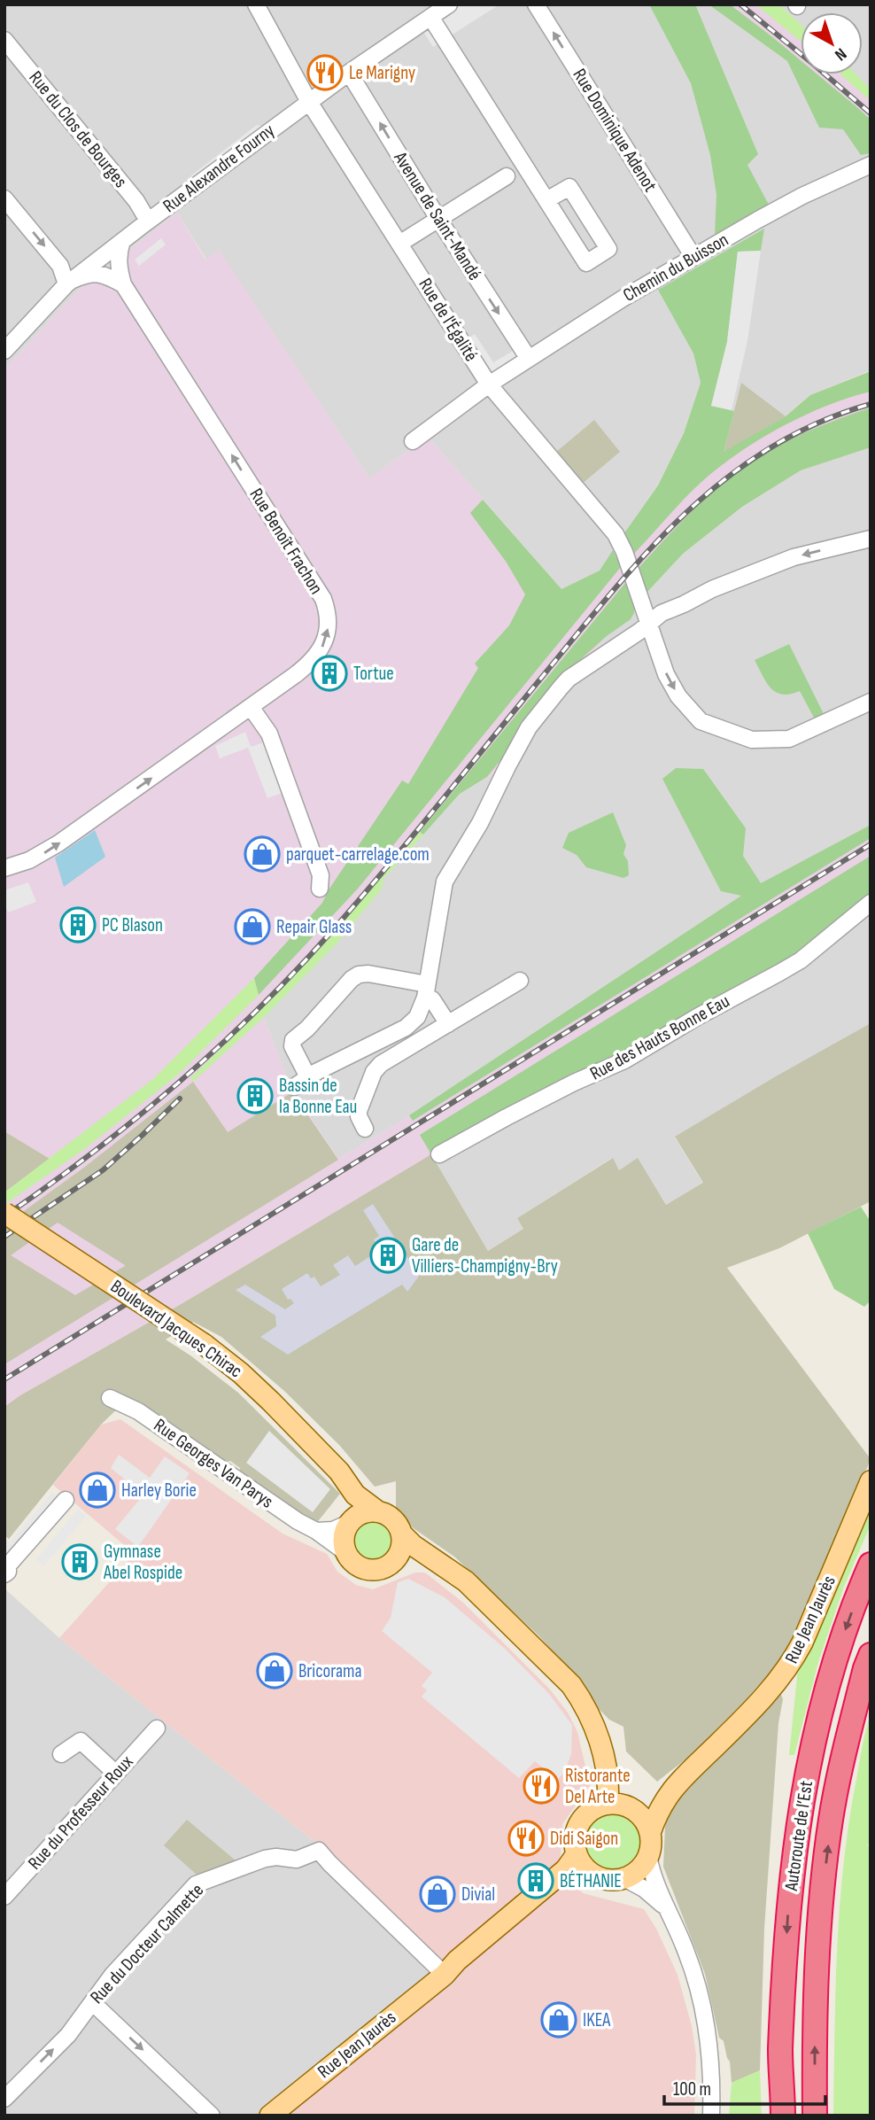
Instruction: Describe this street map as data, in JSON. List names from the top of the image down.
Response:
{
  "streets": {
    "highway": ["Autoroute de l’Est"],
    "main road": ["Boulevard Jacques Chirac", "Rue Jean Jaurès"],
    "street": [
      "Rue du Clos de Bourges",
      "Rue Dominique Adenot",
      "Rue Alexandre Fourny",
      "Avenue de Saint-Mandé",
      "Chemin du Buisson",
      "Rue de l'Égalité",
      "Rue Benoît Frachon",
      "Rue des Hauts Bonne Eau",
      "Rue Georges Van Parys",
      "Rue du Professeur Roux",
      "Rue du Docteur Calmette"
    ]
  },
  "crossings": [
    ["Rue du Clos de Bourges", "Rue Alexandre Fourny"],
    ["Rue Dominique Adenot", "Chemin du Buisson"],
    ["Rue Alexandre Fourny", "Avenue de Saint-Mandé"],
    ["Rue Alexandre Fourny", "Rue de l'Égalité"],
    ["Avenue de Saint-Mandé", "Chemin du Buisson"],
    ["Chemin du Buisson", "Rue de l'Égalité"],
    ["Boulevard Jacques Chirac", "Rue Georges Van Parys"],
    ["Boulevard Jacques Chirac", "Rue Jean Jaurès"],
    ["Rue Jean Jaurès", "Rue du Docteur Calmette"]
  ],
  "places": {
    "restaurant": ["Le Marigny", "Ristorante Del Arte", "Didi Saigon"],
    "building": [
      "Tortue",
      "PC Blason",
      "Bassin de la Bonne Eau",
      "Gare de Villiers-Champigny-Bry",
      "Gymnase Abel Rospide",
      "BÉTHANIE"
    ],
    "shop": [
      "parquet-carrelage.com",
      "Repair Glass",
      "Harley Borie",
      "Bricorama",
      "Divial",
      "IKEA"
    ]
  },
  "scale_bar": "100 m",
  "north": "bottom right"
}
